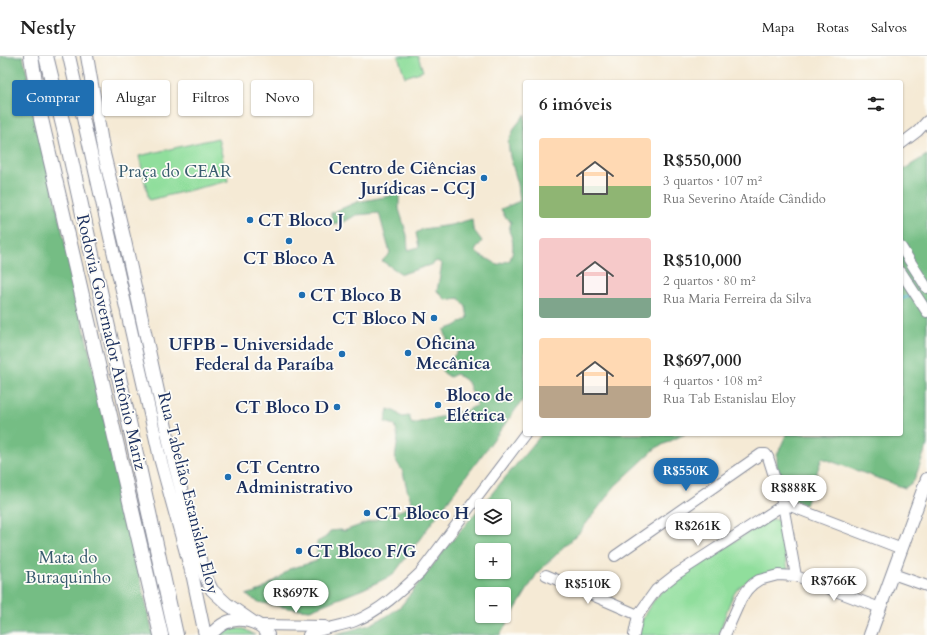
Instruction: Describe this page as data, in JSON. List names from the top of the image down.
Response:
{
  "streets": {
    "highway": ["Rodovia Governador Antônio Mariz"],
    "main road": ["Rua Tabelião Estanislau Eloy"]
  },
  "parks": ["Praça do CEAR", "Mata do Buraquinho"],
  "places": [
    "Centro de Ciências Jurídicas - CCJ",
    "CT Bloco J",
    "CT Bloco A",
    "CT Bloco B",
    "CT Bloco N",
    "Oficina Mecânica",
    "UFPB - Universidade Federal da Paraíba",
    "Bloco de Elétrica",
    "CT Bloco D",
    "CT Centro Administrativo",
    "CT Bloco H",
    "CT Bloco F/G"
  ],
  "page": {
    "header": "Nestly",
    "nav": ["Mapa", "Rotas", "Salvos"],
    "chip": [
      "Comprar",
      "Alugar",
      "Filtros",
      "Novo"
    ],
    "heading": "6 imóveis",
    "list": [
      {
        "name": "R$550,000",
        "note": "3 quartos · 107 m² · Rua Severino Ataíde Cândido"
      },
      {
        "name": "R$510,000",
        "note": "2 quartos · 80 m² · Rua Maria Ferreira da Silva"
      },
      {
        "name": "R$697,000",
        "note": "4 quartos · 108 m² · Rua Tab Estanislau Eloy"
      }
    ],
    "price": [
      "R$550K",
      "R$888K",
      "R$261K",
      "R$766K",
      "R$510K",
      "R$697K"
    ],
    "map_buttons": ["+", "−"]
  }
}
